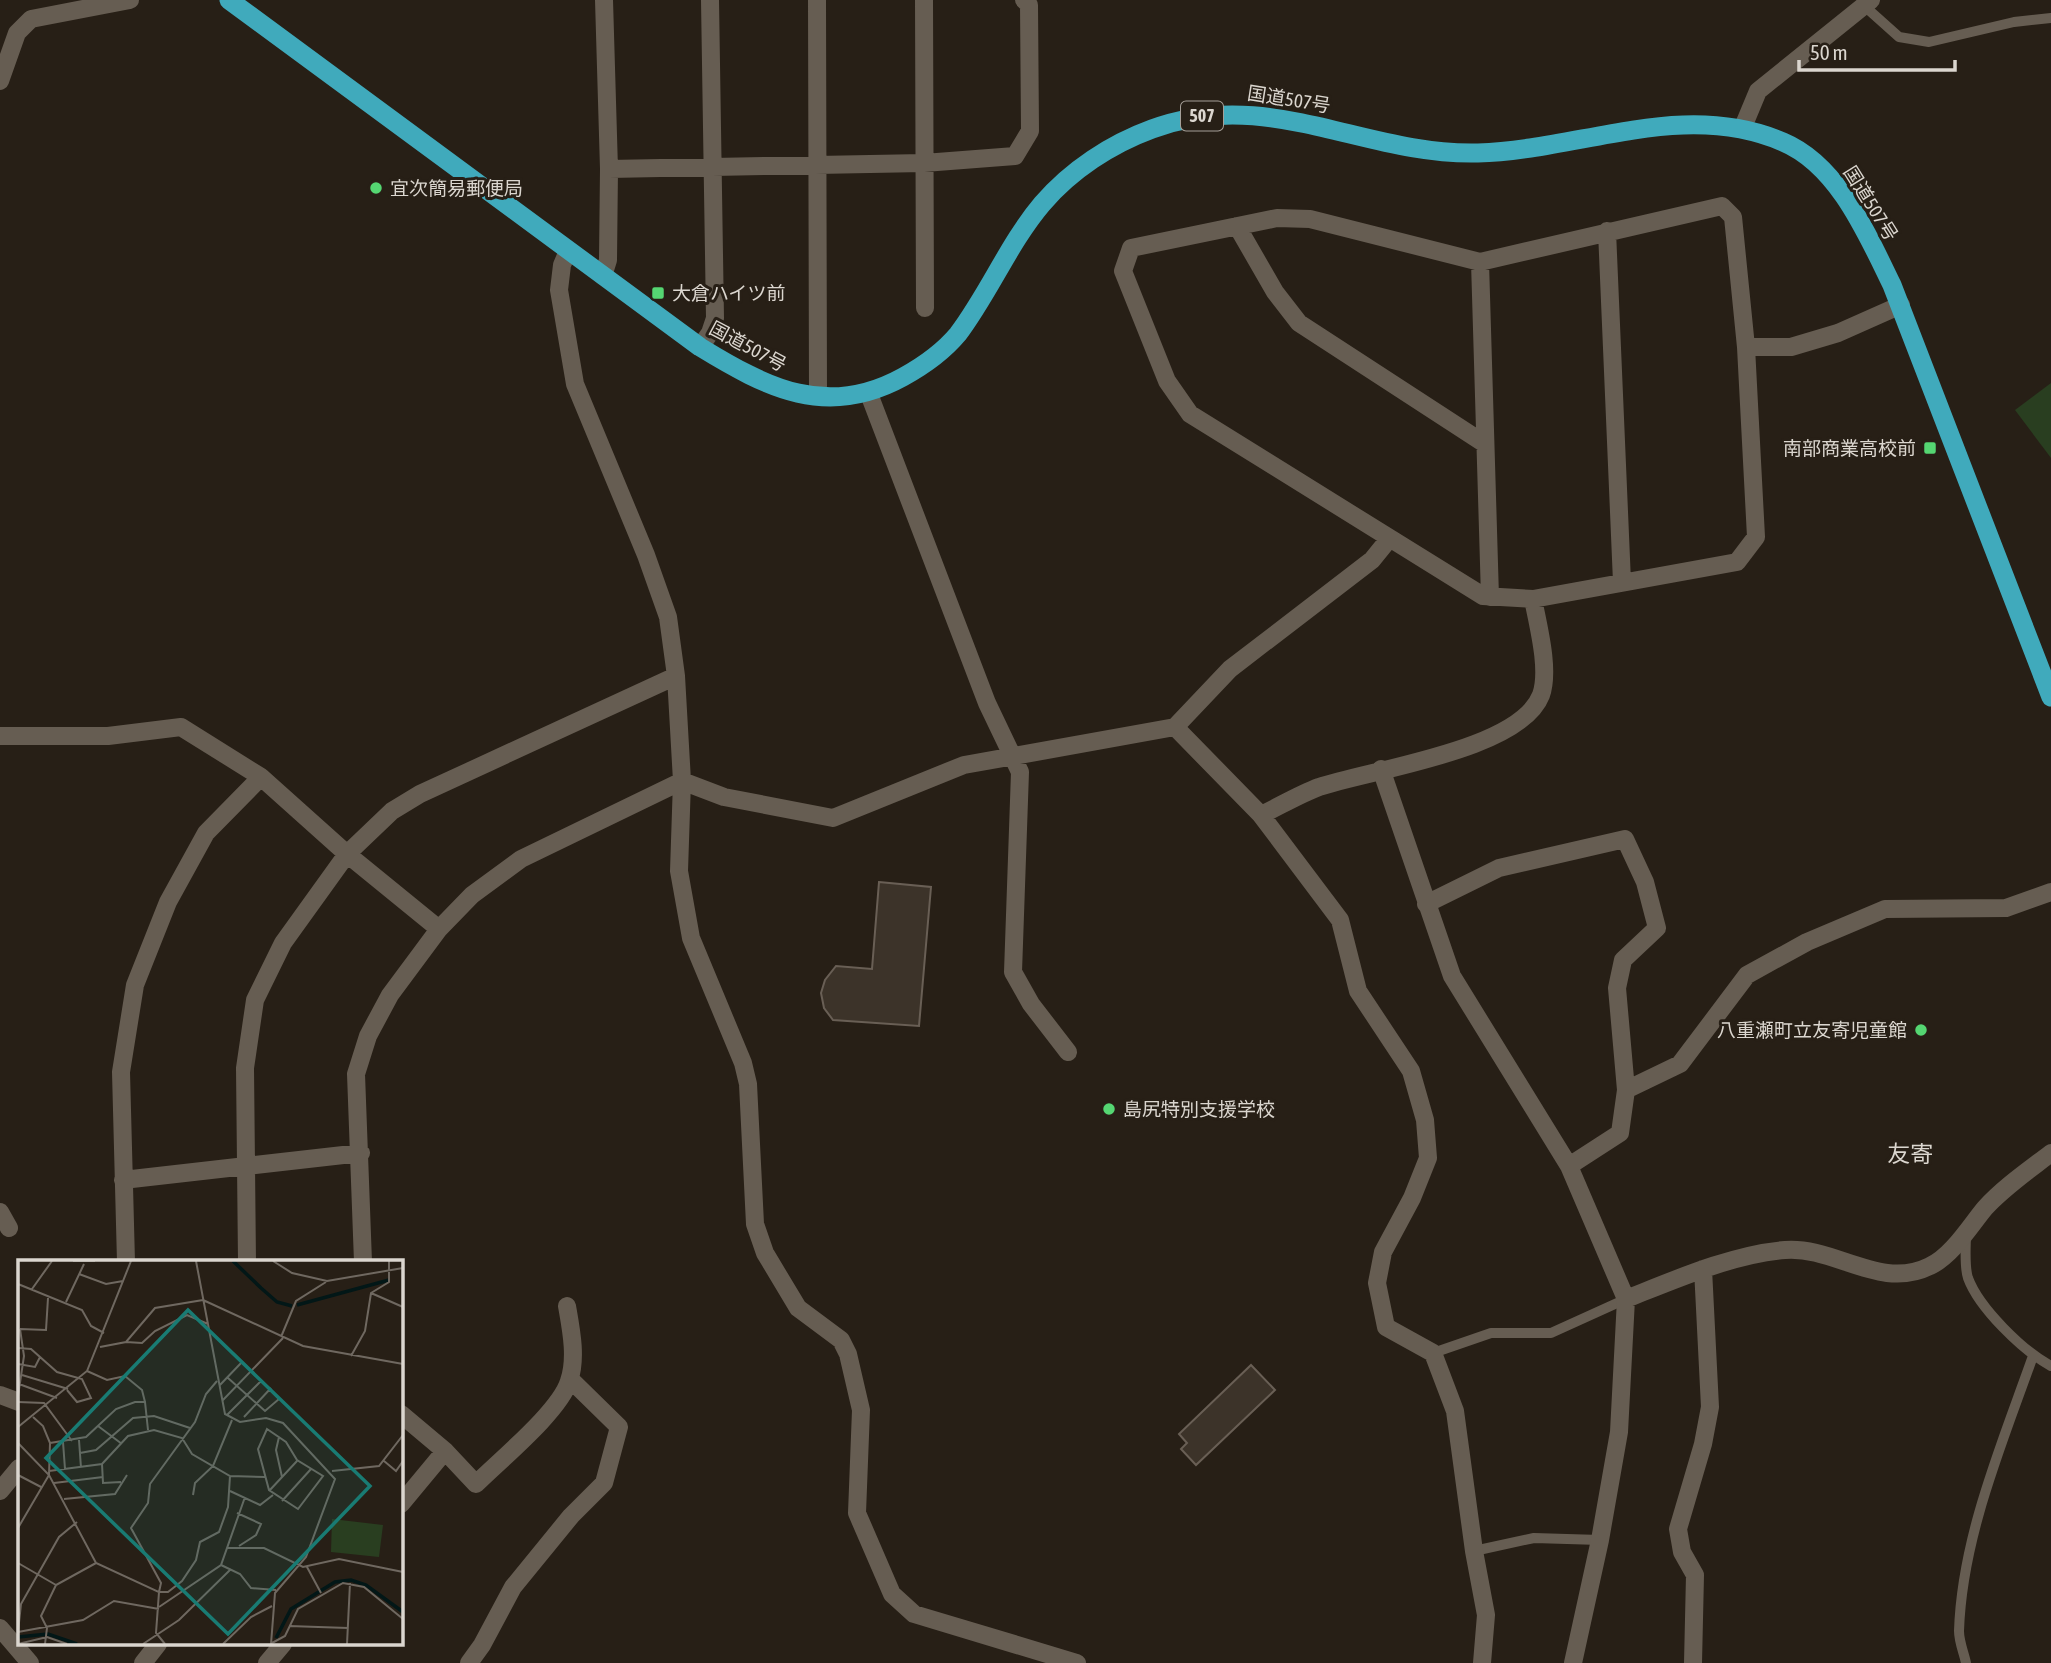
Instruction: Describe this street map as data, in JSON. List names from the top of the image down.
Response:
{
  "streets": {
    "highway": ["国道507号", "507"]
  },
  "districts": ["友寄"],
  "places": {
    "other": ["宜次簡易郵便局", "八重瀬町立友寄児童館", "島尻特別支援学校"],
    "transit": ["大倉ハイツ前", "南部商業高校前"]
  },
  "scale_bar": "50 m"
}
